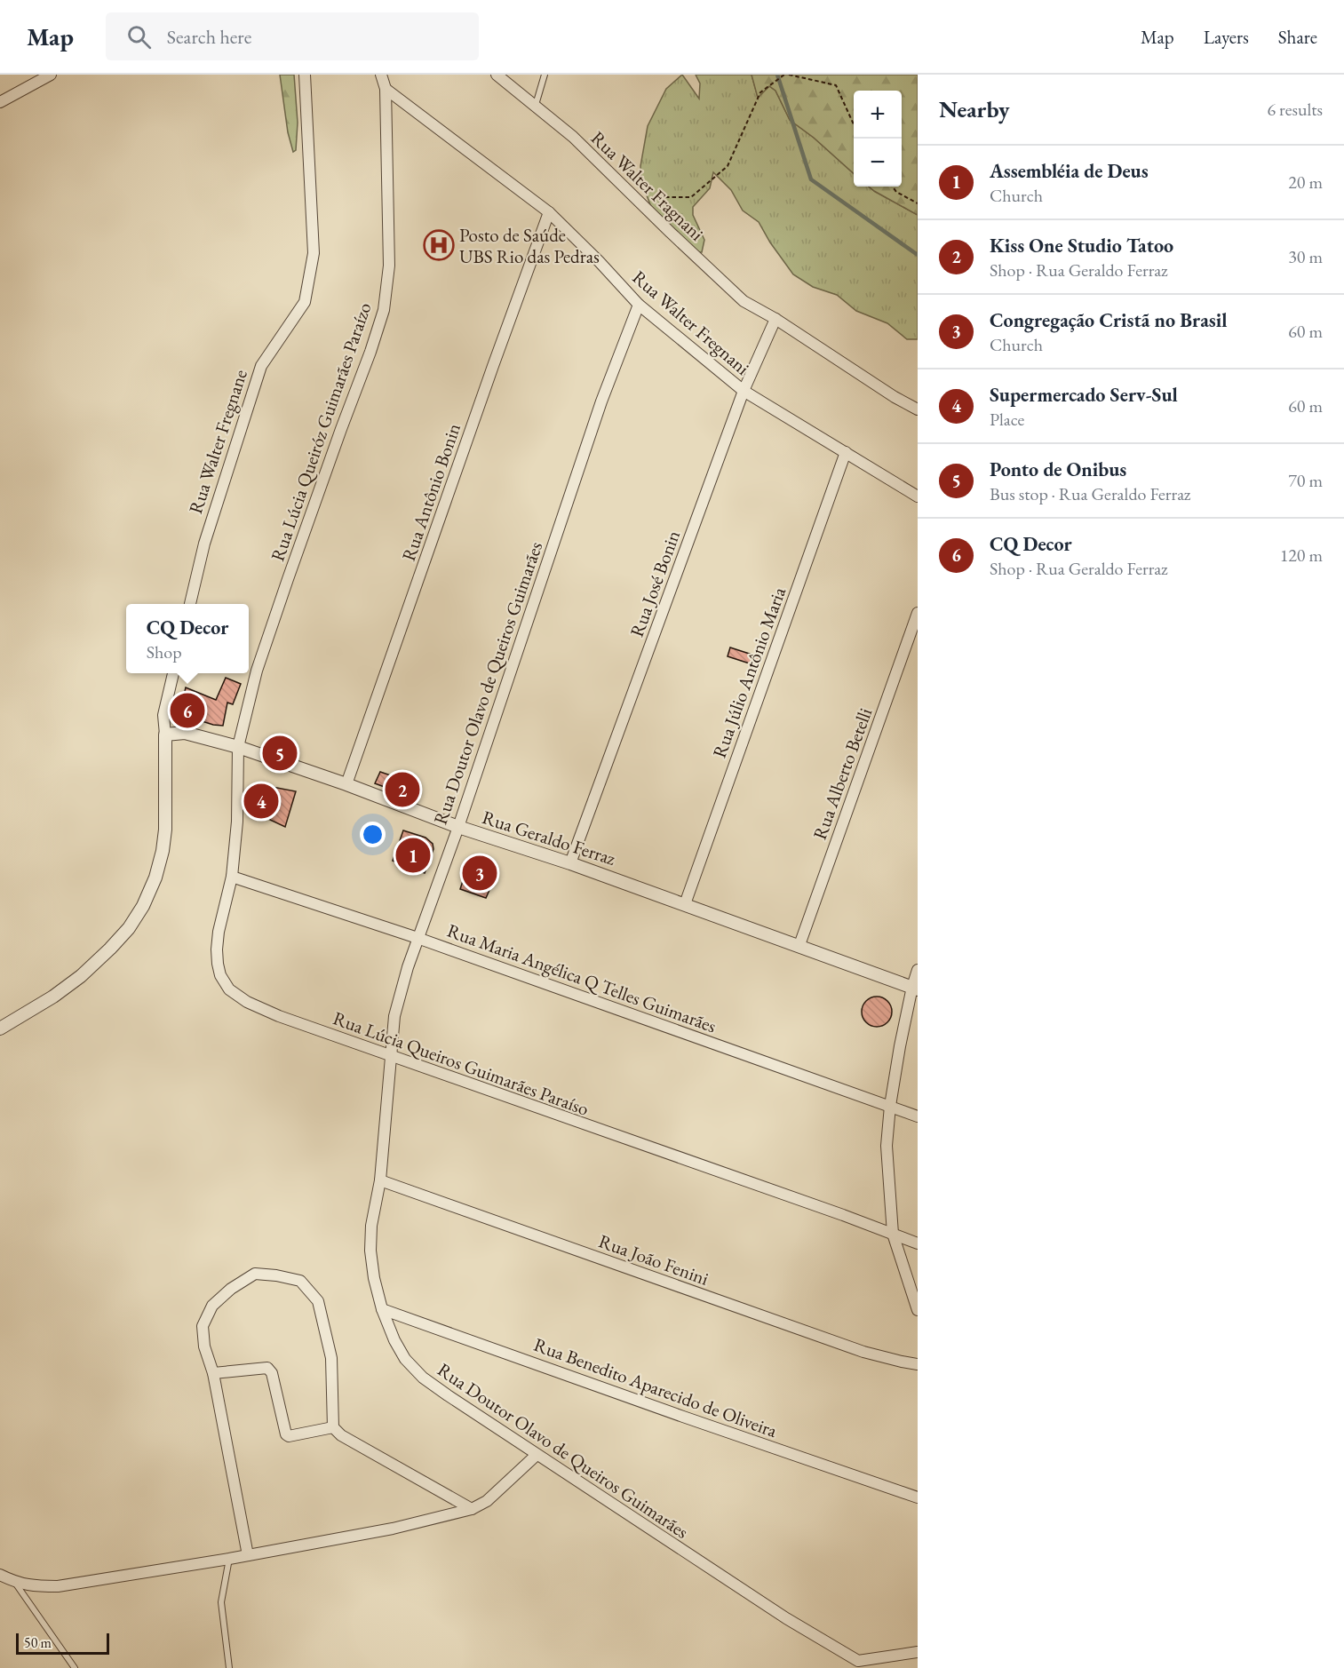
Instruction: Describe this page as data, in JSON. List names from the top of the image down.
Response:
{
  "streets": {
    "street": [
      "Rua Walter Fragnani",
      "Rua Walter Fregnani",
      "Rua Lúcia Queiróz Guimarães Paraízo",
      "Rua Walter Fregnane",
      "Rua Antônio Bonin",
      "Rua José Bonin",
      "Rua Júlio Antônio Maria",
      "Rua Doutor Olavo de Queiros Guimarães",
      "Rua Alberto Betelli",
      "Rua Geraldo Ferraz",
      "Rua Maria Angélica Q Telles Guimarães",
      "Rua Lúcia Queiros Guimarães Paraíso",
      "Rua João Fenini",
      "Rua Benedito Aparecido de Oliveira"
    ]
  },
  "crossings": [
    ["Rua Walter Fragnani", "Rua José Bonin"],
    ["Rua Walter Fregnani", "Rua Lúcia Queiróz Guimarães Paraízo"],
    ["Rua Walter Fregnani", "Rua Antônio Bonin"],
    ["Rua Walter Fregnani", "Rua José Bonin"],
    ["Rua Walter Fregnani", "Rua Júlio Antônio Maria"],
    ["Rua Walter Fregnani", "Rua Doutor Olavo de Queiros Guimarães"],
    ["Rua Lúcia Queiróz Guimarães Paraízo", "Rua Geraldo Ferraz"],
    ["Rua Lúcia Queiróz Guimarães Paraízo", "Rua Lúcia Queiros Guimarães Paraíso"],
    ["Rua Antônio Bonin", "Rua Geraldo Ferraz"],
    ["Rua José Bonin", "Rua Geraldo Ferraz"],
    ["Rua Júlio Antônio Maria", "Rua Geraldo Ferraz"],
    ["Rua Doutor Olavo de Queiros Guimarães", "Rua Geraldo Ferraz"],
    ["Rua Doutor Olavo de Queiros Guimarães", "Rua Maria Angélica Q Telles Guimarães"],
    ["Rua Doutor Olavo de Queiros Guimarães", "Rua Lúcia Queiros Guimarães Paraíso"],
    ["Rua Doutor Olavo de Queiros Guimarães", "Rua João Fenini"],
    ["Rua Doutor Olavo de Queiros Guimarães", "Rua Benedito Aparecido de Oliveira"],
    ["Rua Alberto Betelli", "Rua Geraldo Ferraz"],
    ["Rua Geraldo Ferraz", "Rua Lúcia Queiros Guimarães Paraíso"],
    ["Rua Maria Angélica Q Telles Guimarães", "Rua Lúcia Queiros Guimarães Paraíso"]
  ],
  "places": {
    "hospital": ["Posto de Saúde UBS Rio das Pedras"]
  },
  "scale_bar": "50 m",
  "page": {
    "header": "Map",
    "search": "Search here",
    "nav": ["Map", "Layers", "Share"],
    "heading": ["Nearby", "6 results"],
    "map_buttons": ["+", "−"],
    "list": [
      {
        "mark": "1",
        "name": "Assembléia de Deus",
        "note": "Church",
        "value": "20 m"
      },
      {
        "mark": "2",
        "name": "Kiss One Studio Tatoo",
        "note": "Shop · Rua Geraldo Ferraz",
        "value": "30 m"
      },
      {
        "mark": "3",
        "name": "Congregação Cristã no Brasil",
        "note": "Church",
        "value": "60 m"
      },
      {
        "mark": "4",
        "name": "Supermercado Serv-Sul",
        "note": "Place",
        "value": "60 m"
      },
      {
        "mark": "5",
        "name": "Ponto de Onibus",
        "note": "Bus stop · Rua Geraldo Ferraz",
        "value": "70 m"
      },
      {
        "mark": "6",
        "name": "CQ Decor",
        "note": "Shop · Rua Geraldo Ferraz",
        "value": "120 m"
      }
    ],
    "popup": ["CQ Decor", "Shop"],
    "pins": [
      "6",
      "5",
      "2",
      "4",
      "1",
      "3"
    ],
    "scale": "50 m"
  }
}
